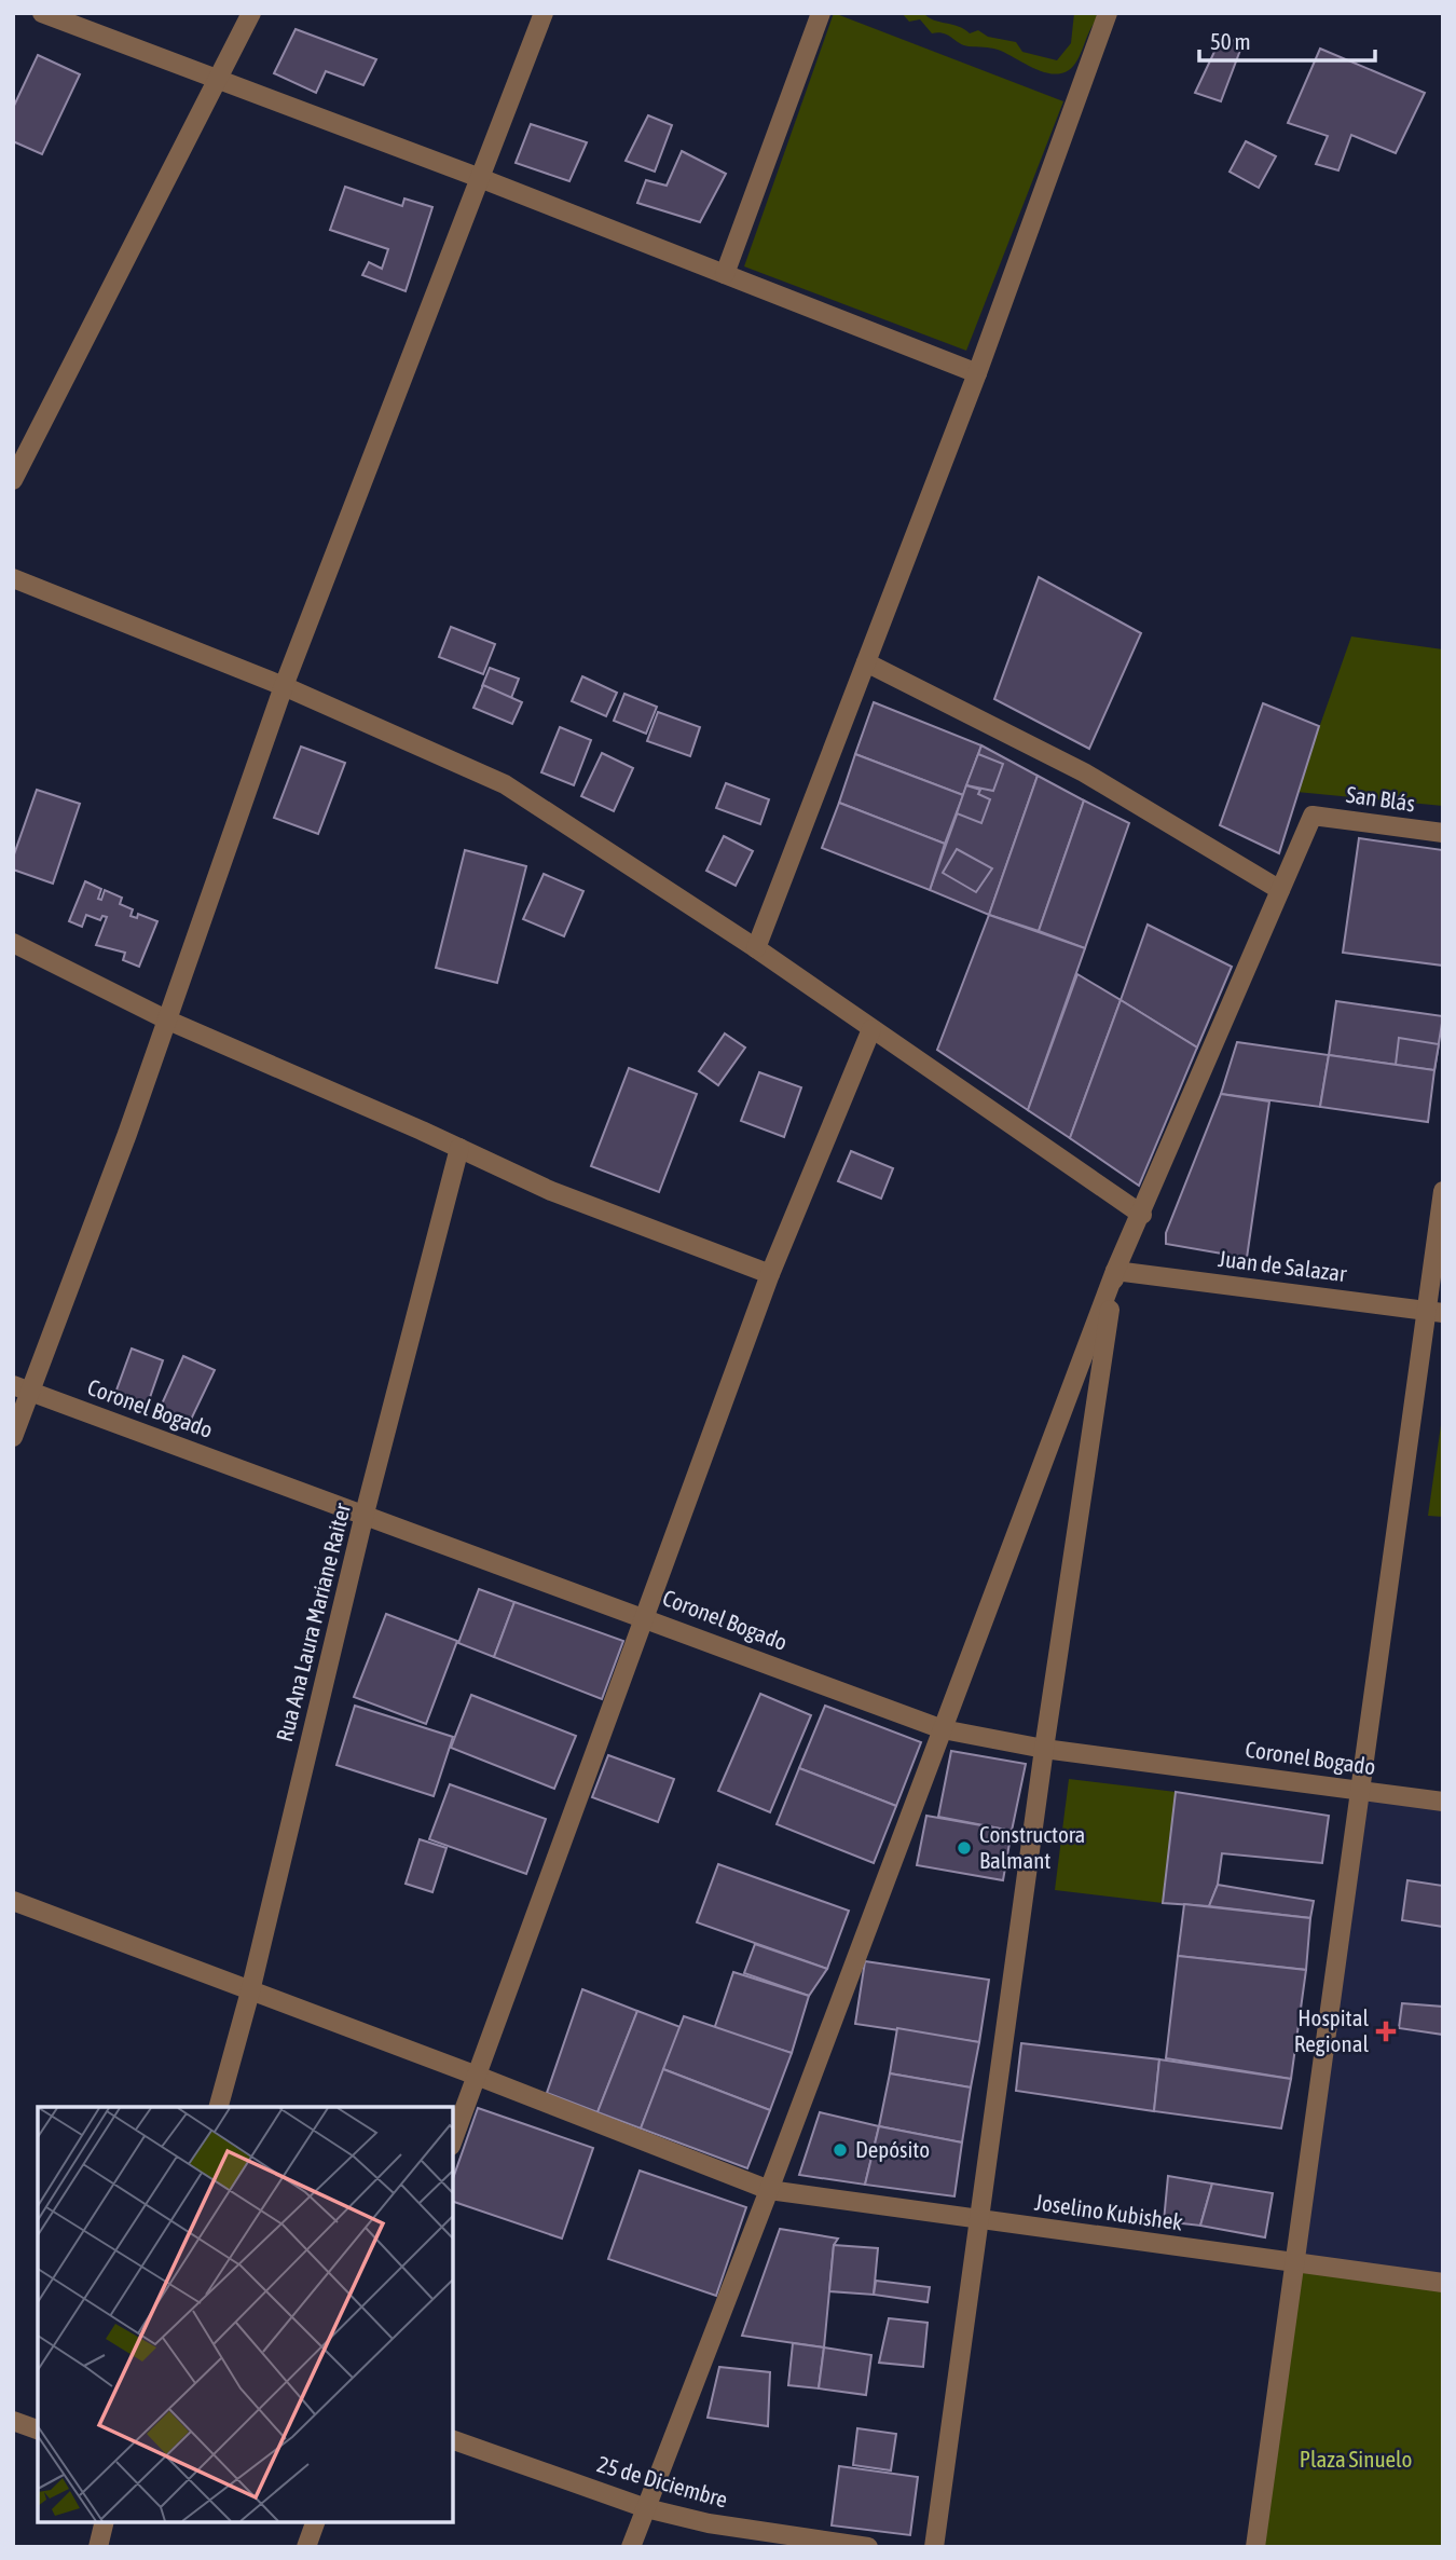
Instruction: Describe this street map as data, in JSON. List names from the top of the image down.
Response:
{
  "streets": {
    "street": [
      "San Blás",
      "Juan de Salazar",
      "Coronel Bogado",
      "Rua Ana Laura Mariane Raiter",
      "Joselino Kubishek",
      "25 de Diciembre"
    ]
  },
  "crossings": [
    ["Coronel Bogado", "Rua Ana Laura Mariane Raiter"],
    ["Rua Ana Laura Mariane Raiter", "Joselino Kubishek"]
  ],
  "parks": ["Plaza Sinuelo"],
  "places": {
    "other": ["Constructora Balmant", "Depósito"],
    "health": ["Hospital Regional"]
  },
  "scale_bar": "50 m"
}
